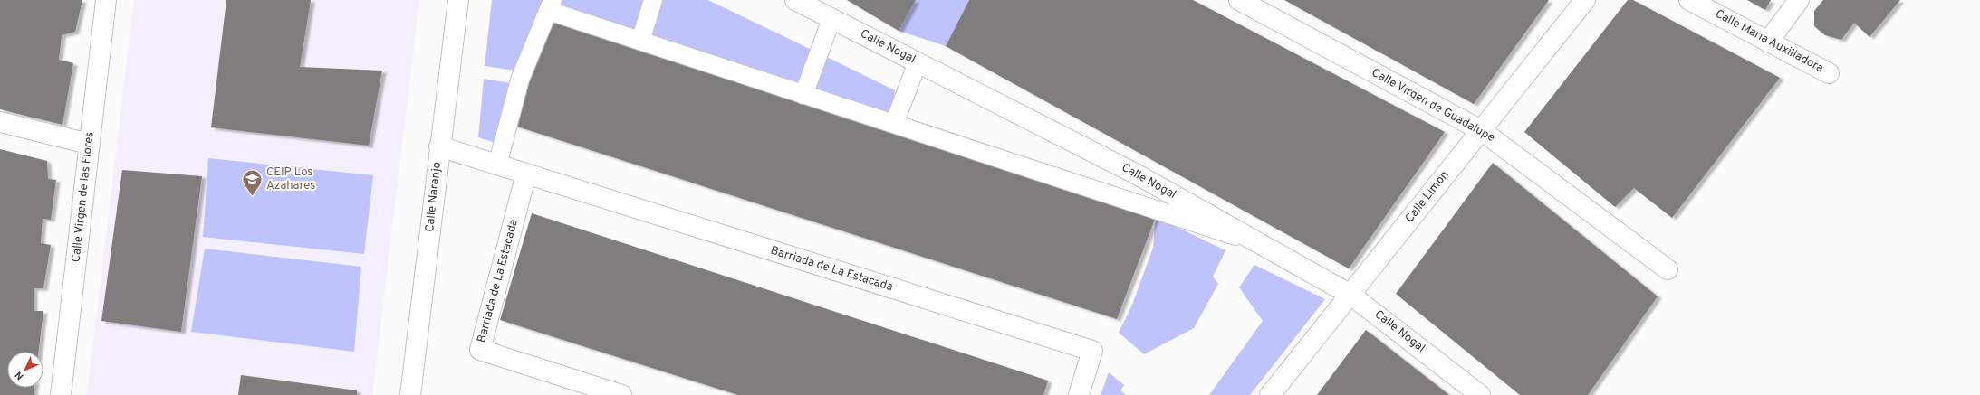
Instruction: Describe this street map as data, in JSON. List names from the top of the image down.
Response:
{
  "streets": {
    "street": [
      "Calle María Auxiliadora",
      "Calle Nogal",
      "Calle Virgen de Guadalupe",
      "Calle Virgen de las Flores",
      "Calle Naranjo",
      "Calle Limón",
      "Barriada de La Estacada"
    ]
  },
  "crossings": [
    ["Calle Nogal", "Calle Limón"],
    ["Calle Virgen de Guadalupe", "Calle Limón"],
    ["Calle Naranjo", "Barriada de La Estacada"]
  ],
  "places": {
    "school or university": ["CEIP Los Azahares"]
  },
  "north": "bottom left"
}
